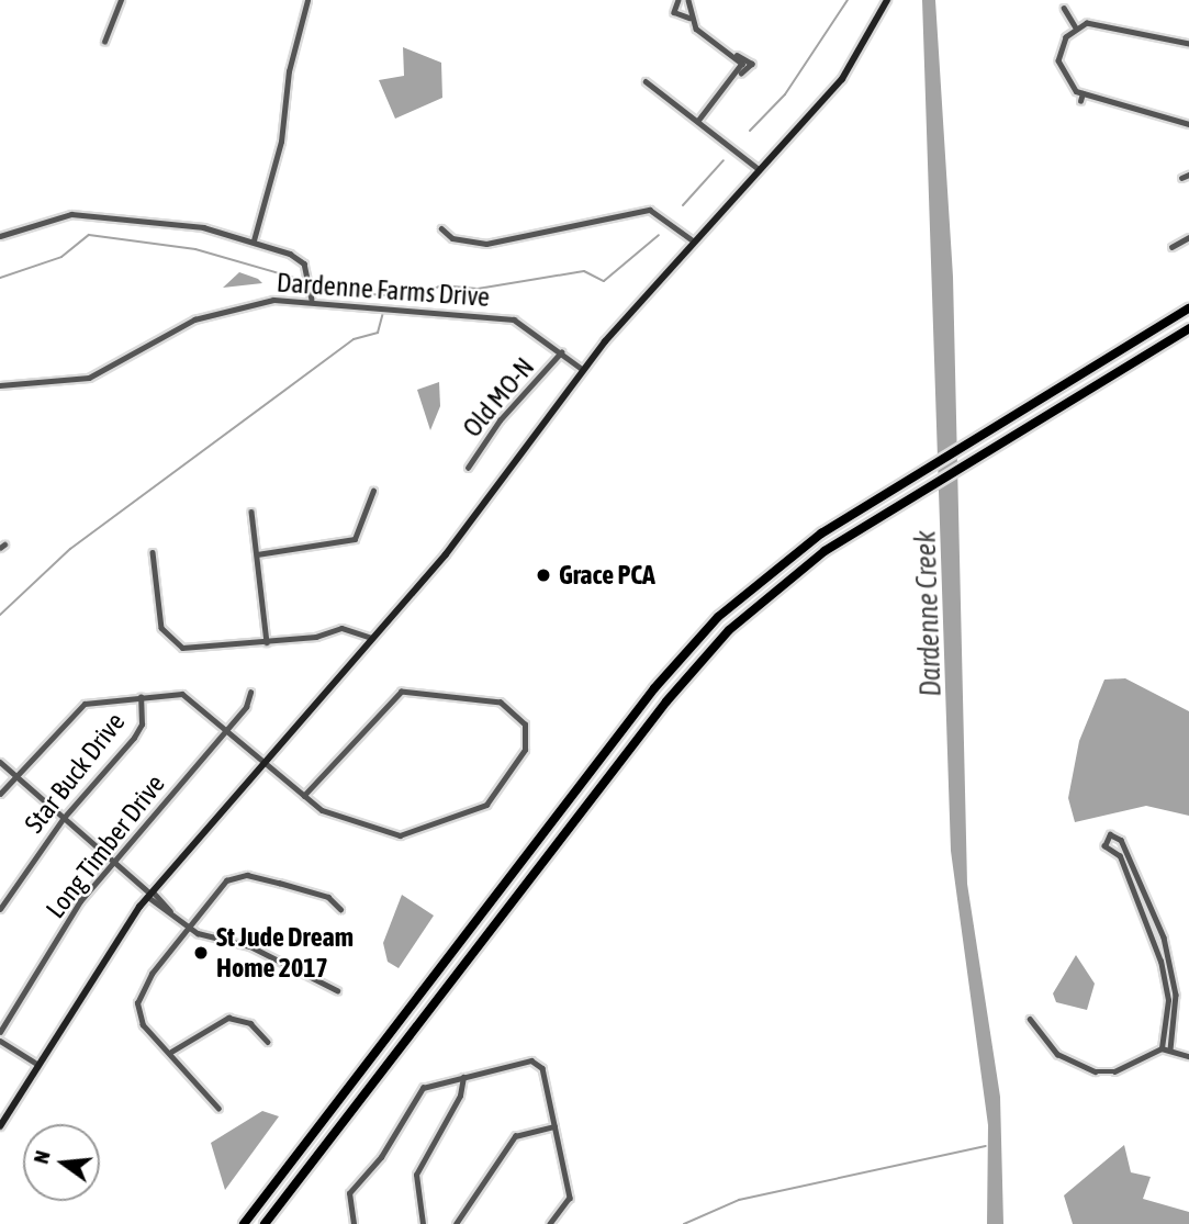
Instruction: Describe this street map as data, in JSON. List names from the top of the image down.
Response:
{
  "streets": {
    "street": [
      "Dardenne Farms Drive",
      "Old MO-N",
      "Star Buck Drive",
      "Long Timber Drive"
    ]
  },
  "crossings": [
    ["Dardenne Farms Drive", "Old MO-N"]
  ],
  "water": ["Dardenne Creek"],
  "places": ["Grace PCA", "St Jude Dream Home 2017"],
  "north": "left"
}
